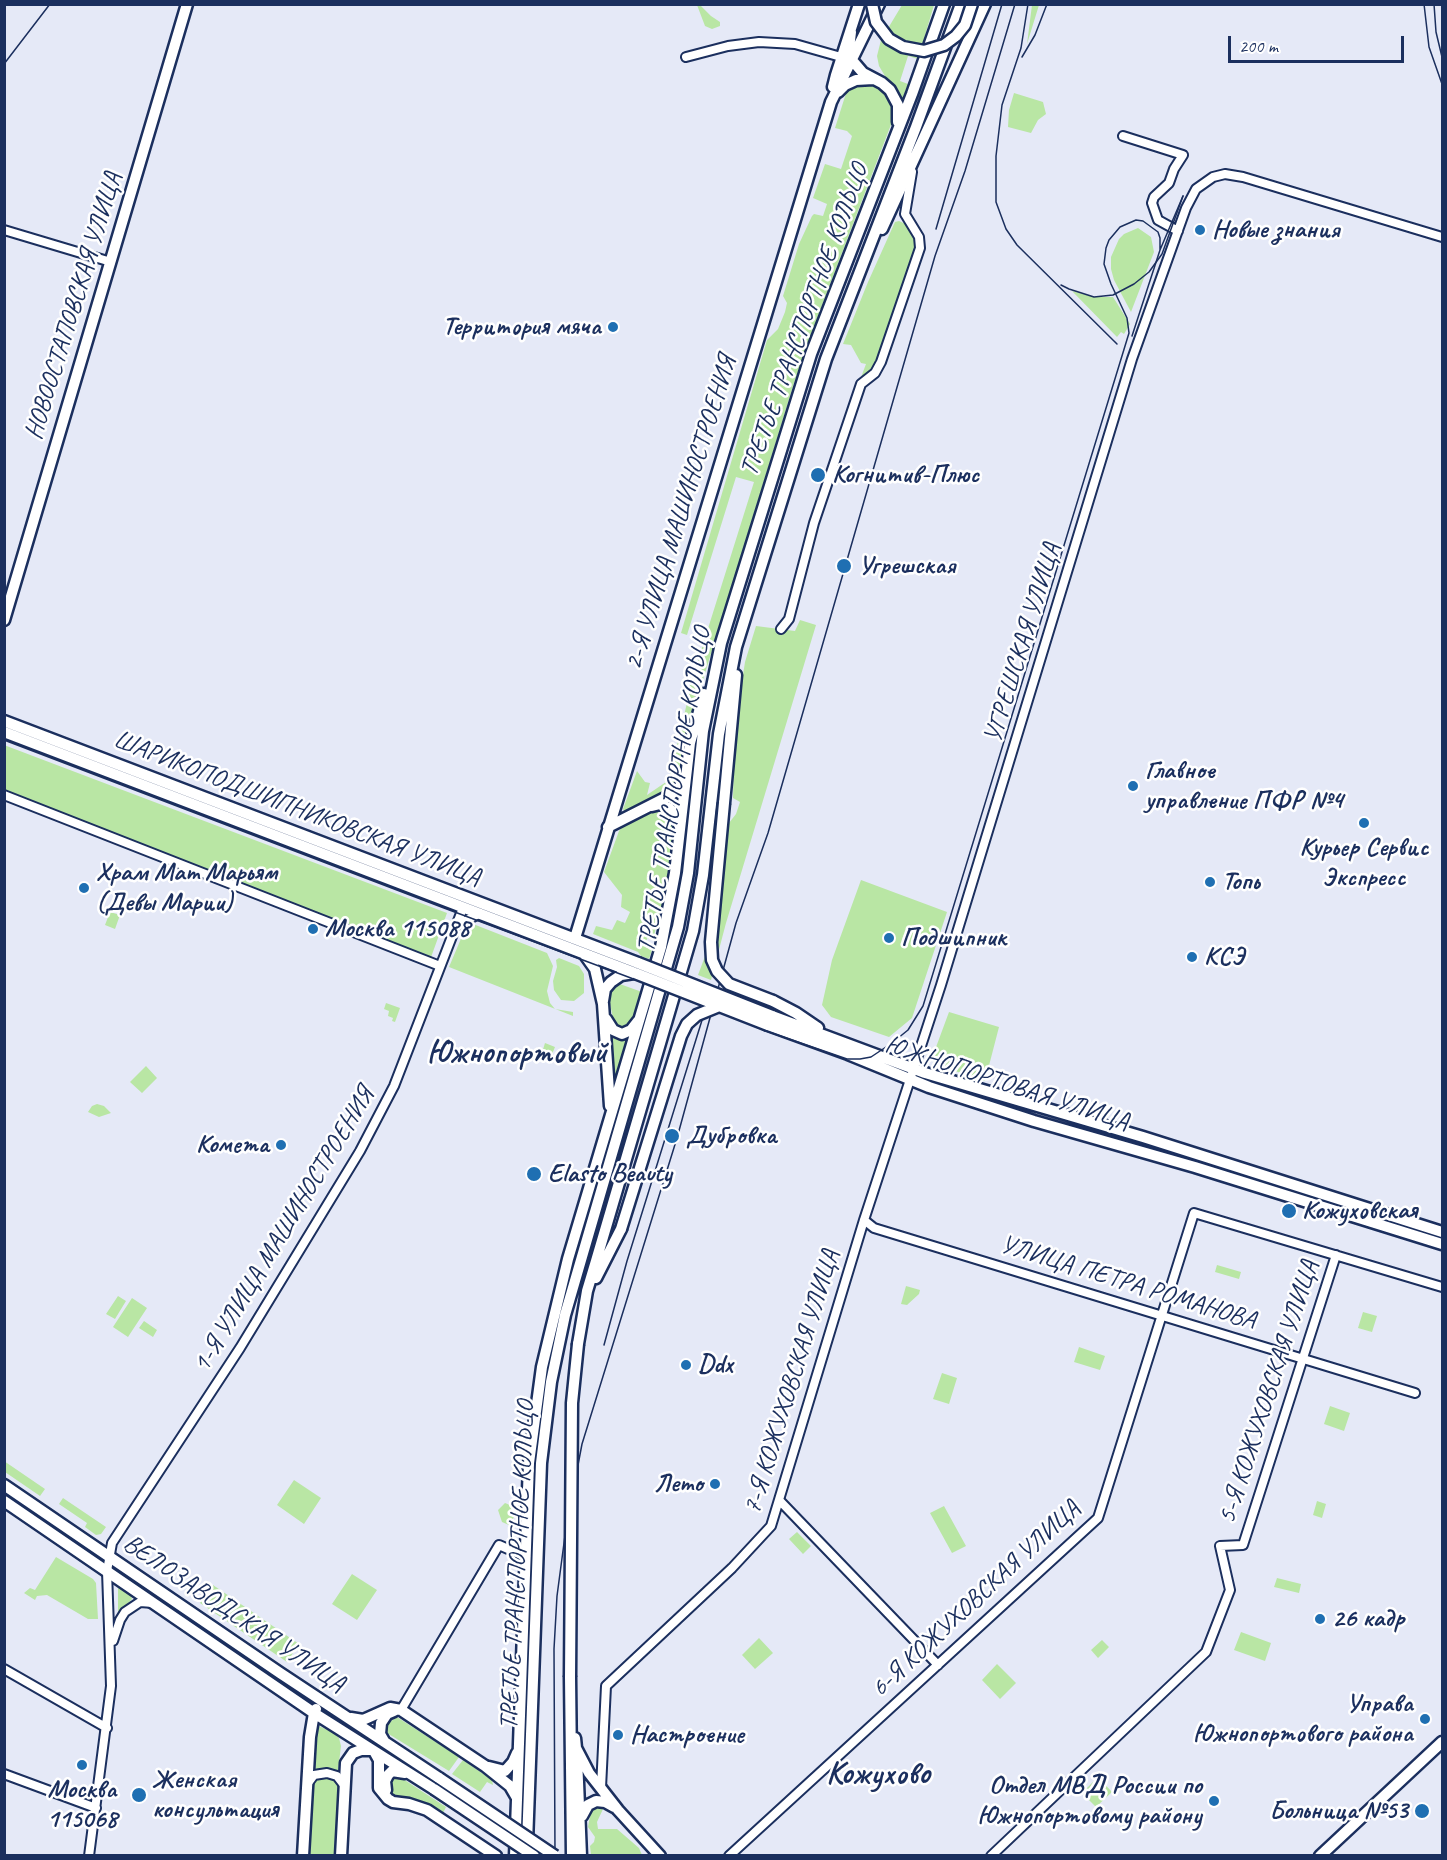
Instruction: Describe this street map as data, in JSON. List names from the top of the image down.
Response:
{
  "streets": {
    "main road": [
      "НОВООСТАПОВСКАЯ УЛИЦА",
      "ТРЕТЬЕ ТРАНСПОРТНОЕ КОЛЬЦО",
      "2-Я УЛИЦА МАШИНОСТРОЕНИЯ",
      "ШАРИКОПОДШИПНИКОВСКАЯ УЛИЦА",
      "ЮЖНОПОРТОВАЯ УЛИЦА",
      "ВЕЛОЗАВОДСКАЯ УЛИЦА"
    ],
    "street": [
      "УГРЕШСКАЯ УЛИЦА",
      "1-Я УЛИЦА МАШИНОСТРОЕНИЯ",
      "УЛИЦА ПЕТРА РОМАНОВА",
      "7-Я КОЖУХОВСКАЯ УЛИЦА",
      "5-Я КОЖУХОВСКАЯ УЛИЦА",
      "6-Я КОЖУХОВСКАЯ УЛИЦА"
    ]
  },
  "crossings": [
    ["2-Я УЛИЦА МАШИНОСТРОЕНИЯ", "ШАРИКОПОДШИПНИКОВСКАЯ УЛИЦА"],
    ["2-Я УЛИЦА МАШИНОСТРОЕНИЯ", "ЮЖНОПОРТОВАЯ УЛИЦА"],
    ["УГРЕШСКАЯ УЛИЦА", "ЮЖНОПОРТОВАЯ УЛИЦА"],
    ["УГРЕШСКАЯ УЛИЦА", "7-Я КОЖУХОВСКАЯ УЛИЦА"],
    ["ШАРИКОПОДШИПНИКОВСКАЯ УЛИЦА", "ЮЖНОПОРТОВАЯ УЛИЦА"],
    ["ШАРИКОПОДШИПНИКОВСКАЯ УЛИЦА", "1-Я УЛИЦА МАШИНОСТРОЕНИЯ"],
    ["ЮЖНОПОРТОВАЯ УЛИЦА", "7-Я КОЖУХОВСКАЯ УЛИЦА"],
    ["1-Я УЛИЦА МАШИНОСТРОЕНИЯ", "ВЕЛОЗАВОДСКАЯ УЛИЦА"],
    ["УЛИЦА ПЕТРА РОМАНОВА", "7-Я КОЖУХОВСКАЯ УЛИЦА"],
    ["УЛИЦА ПЕТРА РОМАНОВА", "5-Я КОЖУХОВСКАЯ УЛИЦА"],
    ["УЛИЦА ПЕТРА РОМАНОВА", "6-Я КОЖУХОВСКАЯ УЛИЦА"],
    ["5-Я КОЖУХОВСКАЯ УЛИЦА", "6-Я КОЖУХОВСКАЯ УЛИЦА"]
  ],
  "districts": ["Южнопортовый", "Кожухово"],
  "places": [
    "Новые знания",
    "Территория мяча",
    "Когнитив-Плюс",
    "Угрешская",
    "Главное управление ПФР №4",
    "Курьер Сервис Экспресс",
    "Топь",
    "Храм Мат Марьям (Девы Марии)",
    "Москва 115088",
    "Подшипник",
    "КСЭ",
    "Дубровка",
    "Комета",
    "Elasto Beauty",
    "Кожуховская",
    "Ddx",
    "Лето",
    "26 кадр",
    "Управа Южнопортового района",
    "Настроение",
    "Москва 115068",
    "Женская консультация",
    "Отдел МВД России по Южнопортовому району",
    "Больница №53"
  ],
  "scale_bar": "200 m"
}
